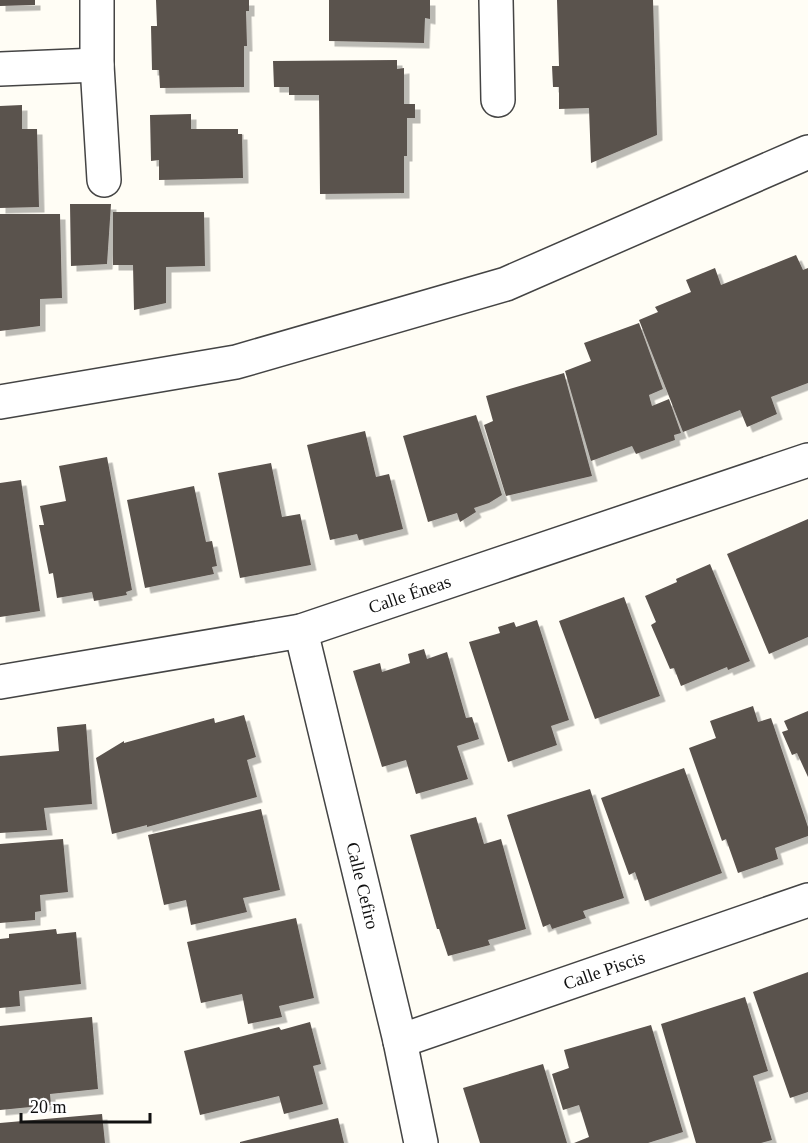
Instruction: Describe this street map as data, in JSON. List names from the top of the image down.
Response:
{
  "streets": {
    "street": ["Calle Éneas", "Calle Cefiro", "Calle Piscis"]
  },
  "crossings": [
    ["Calle Éneas", "Calle Cefiro"],
    ["Calle Cefiro", "Calle Piscis"]
  ],
  "scale_bar": "20 m"
}
